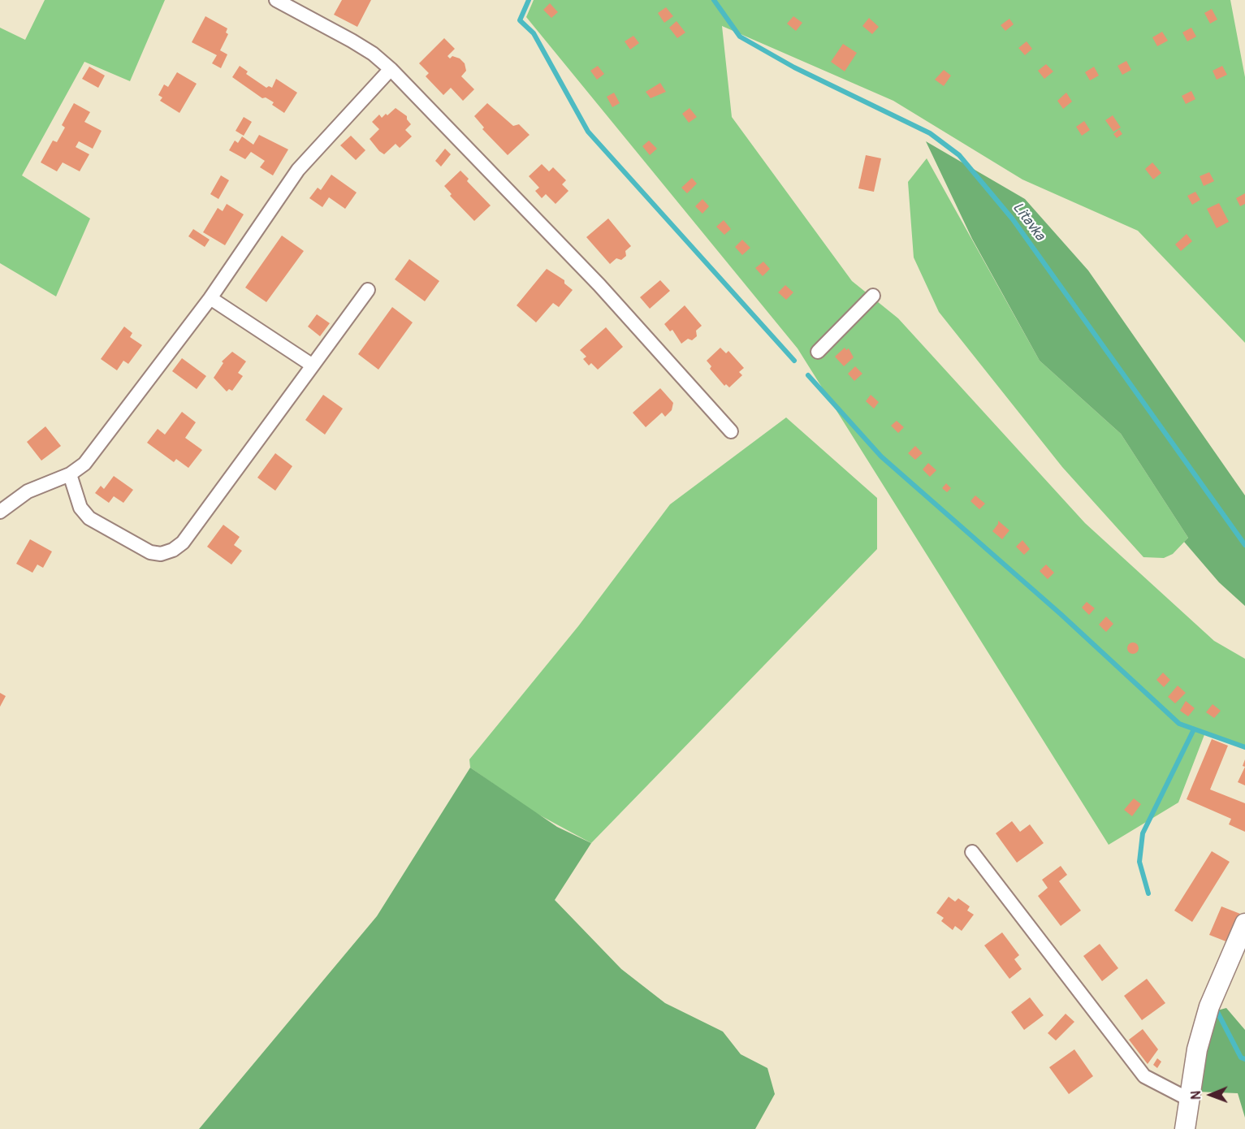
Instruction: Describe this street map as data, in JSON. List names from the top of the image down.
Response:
{
  "water": ["Litavka"],
  "north": "left"
}
